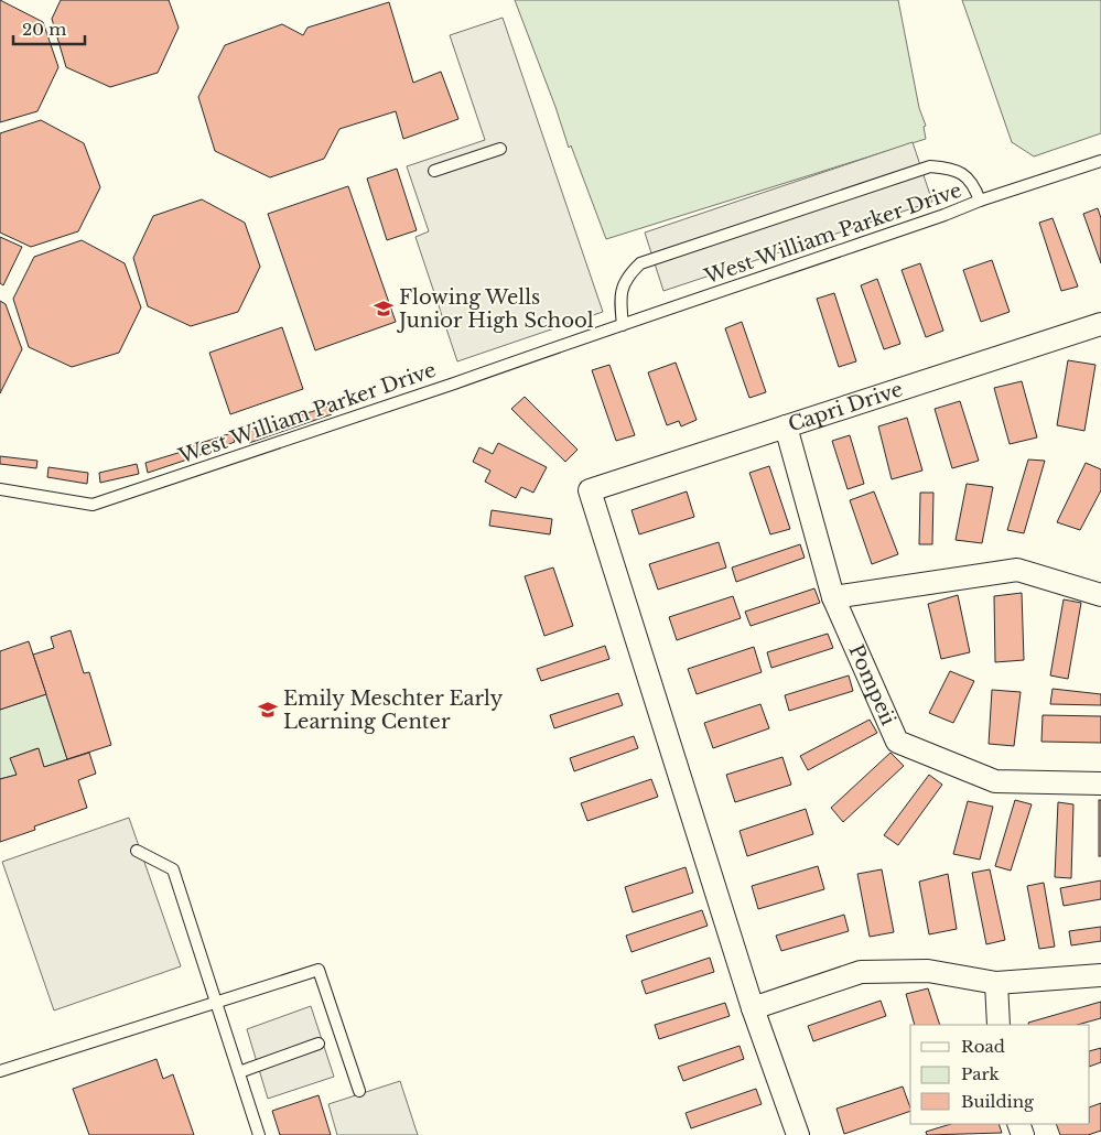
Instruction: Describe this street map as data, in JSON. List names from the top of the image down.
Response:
{
  "streets": {
    "street": ["Capri Drive", "Pompeii"],
    "lane": ["West William Parker Drive"]
  },
  "crossings": [
    ["Capri Drive", "Pompeii"]
  ],
  "places": {
    "school or university": ["Flowing Wells Junior High School", "Emily Meschter Early Learning Center"]
  },
  "legend": ["Road", "Park", "Building"],
  "scale_bar": "20 m"
}
